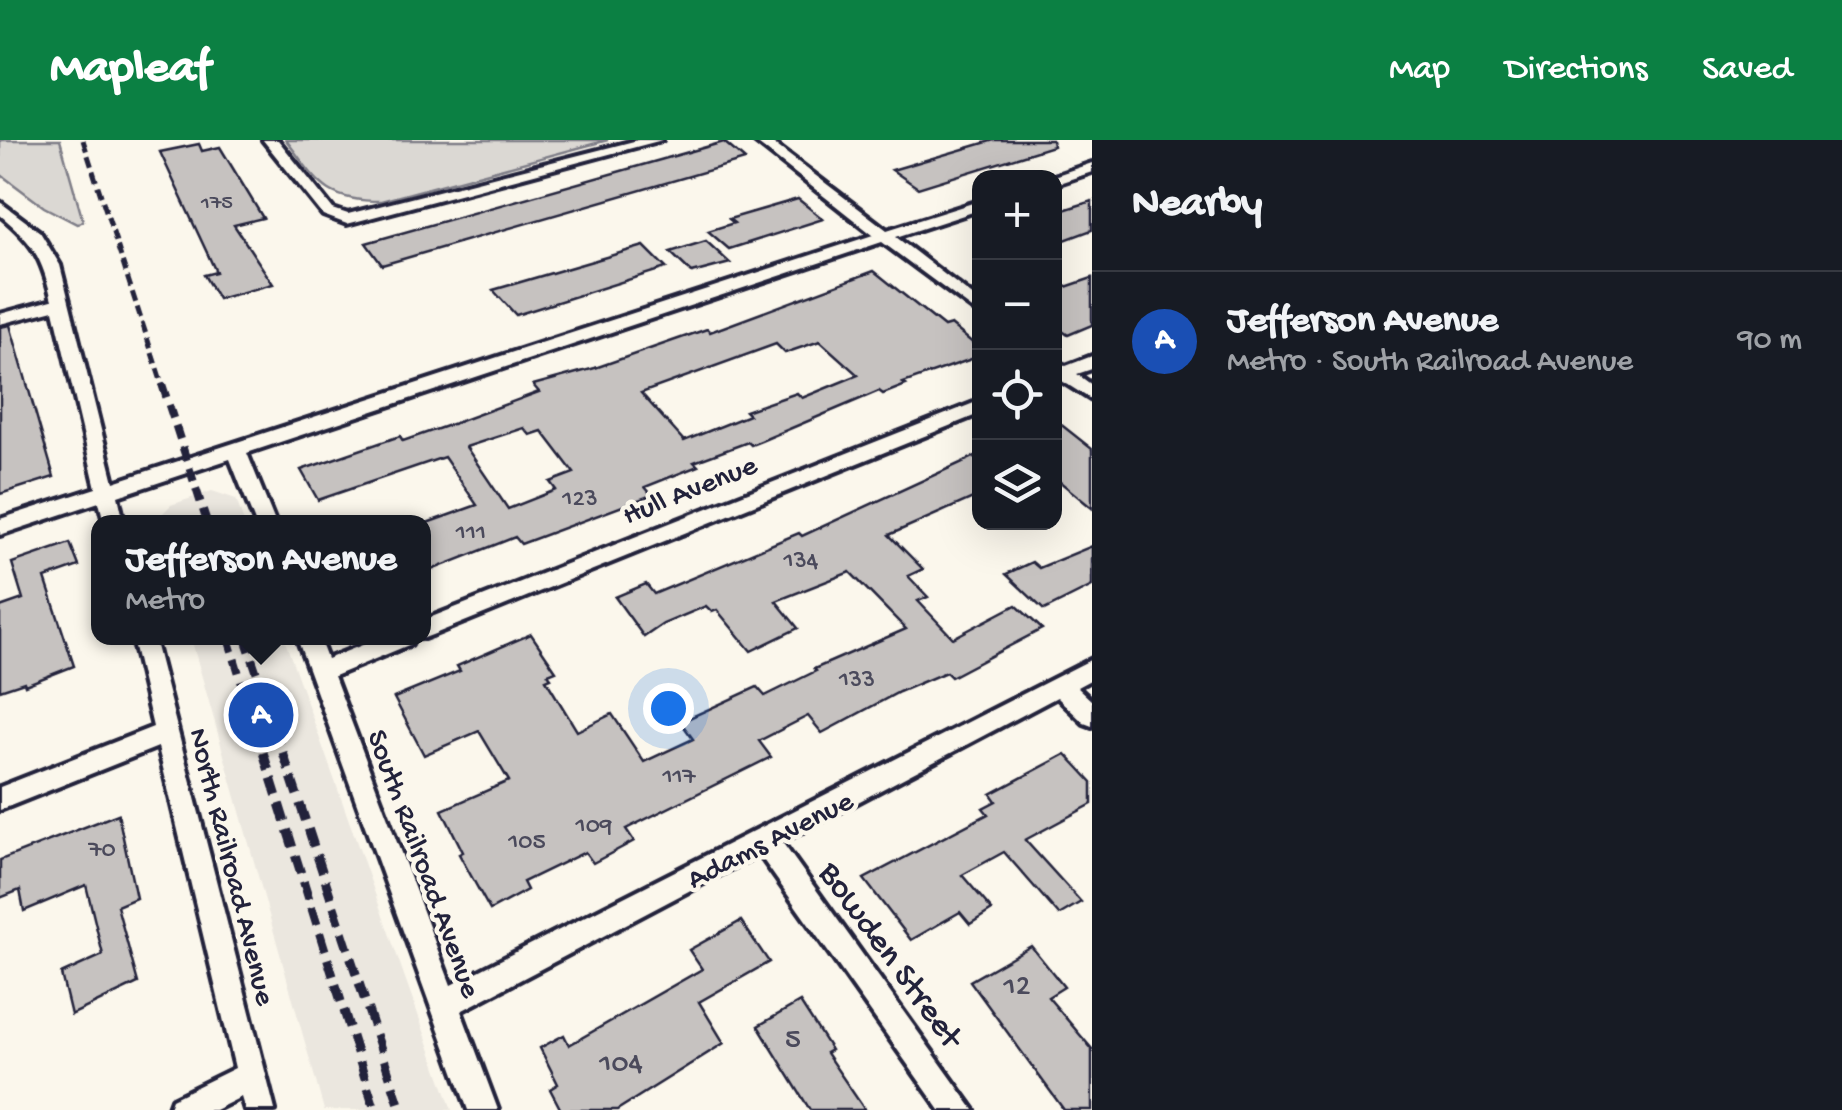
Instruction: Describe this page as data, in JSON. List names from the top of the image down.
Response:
{
  "streets": {
    "street": [
      "Hull Avenue",
      "Adams Avenue",
      "South Railroad Avenue",
      "North Railroad Avenue",
      "Bowden Street"
    ]
  },
  "crossings": [
    ["Adams Avenue", "South Railroad Avenue"],
    ["Adams Avenue", "Bowden Street"]
  ],
  "house_numbers": [
    "175",
    "123",
    "111",
    "134",
    "133",
    "117",
    "109",
    "105",
    "70",
    "12",
    "5",
    "104"
  ],
  "page": {
    "header": "Mapleaf",
    "nav": ["Map", "Directions", "Saved"],
    "heading": "Nearby",
    "map_buttons": ["+", "−"],
    "list": [
      {
        "mark": "A",
        "name": "Jefferson Avenue",
        "note": "Metro · South Railroad Avenue",
        "value": "90 m"
      }
    ],
    "popup": ["Jefferson Avenue", "Metro"],
    "pins": "A"
  }
}
